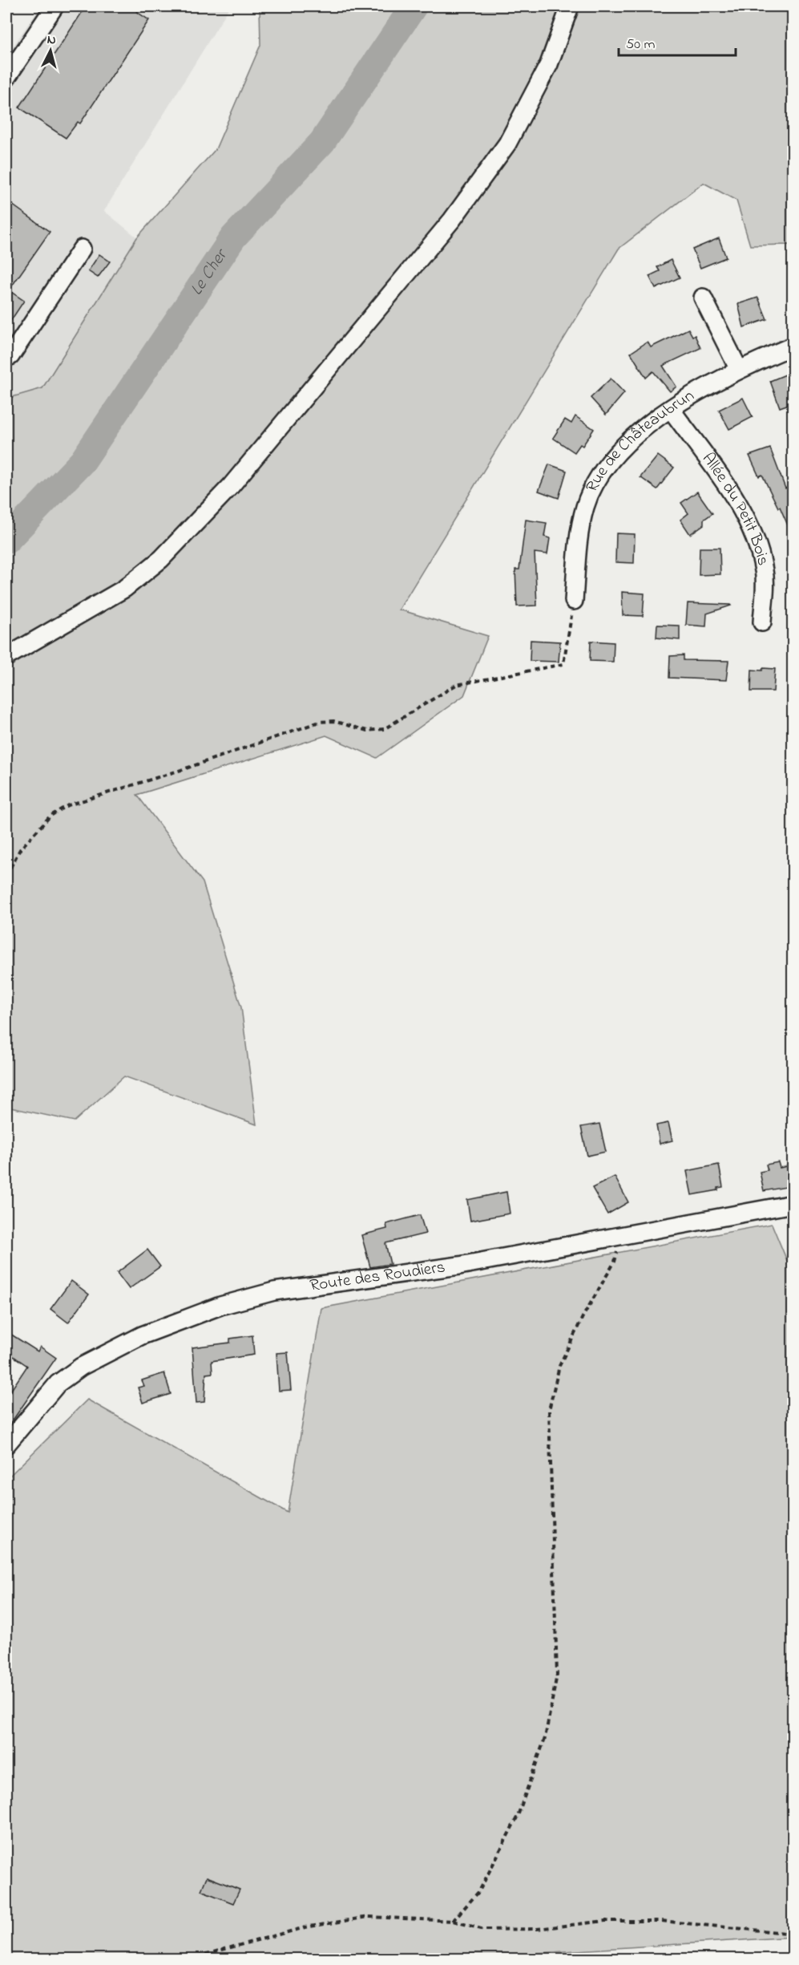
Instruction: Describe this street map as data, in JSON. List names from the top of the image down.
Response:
{
  "streets": {
    "street": ["Rue de Châteaubrun", "Allée du Petit Bois", "Route des Roudiers"]
  },
  "crossings": [
    ["Rue de Châteaubrun", "Allée du Petit Bois"]
  ],
  "water": ["Le Cher"],
  "scale_bar": "50 m",
  "north": "top"
}
